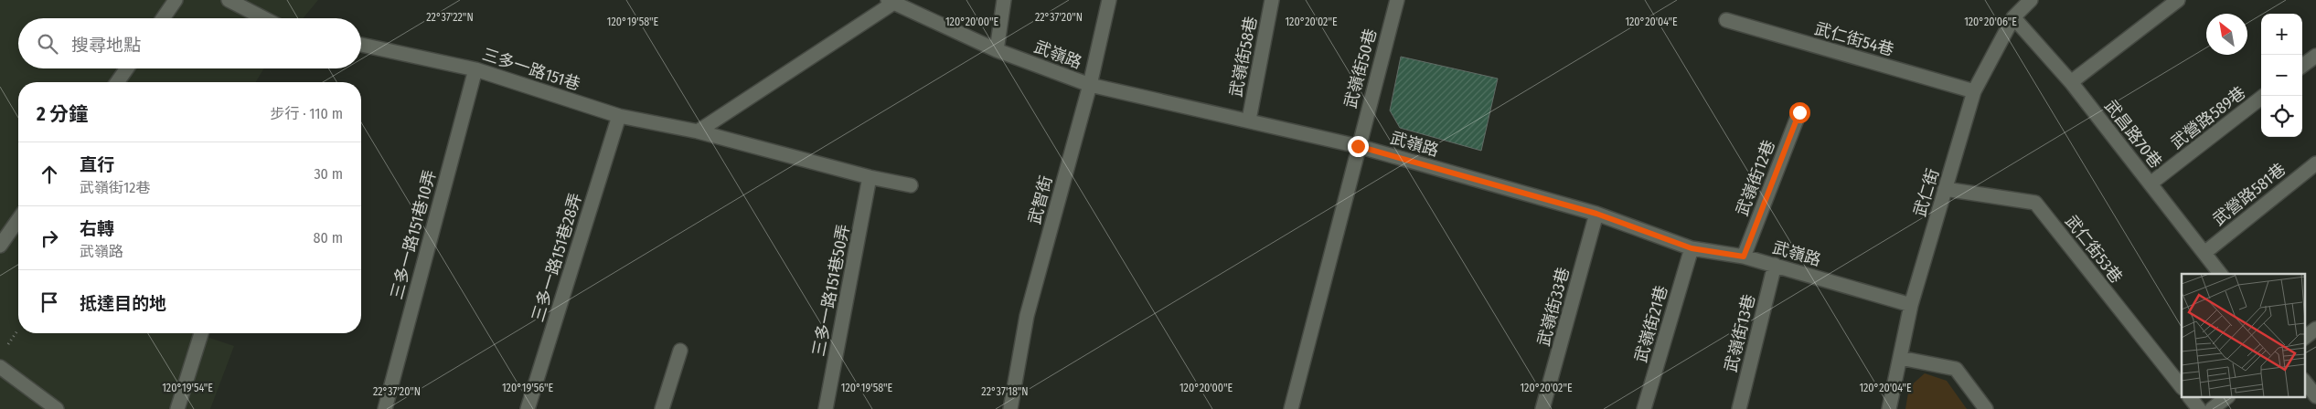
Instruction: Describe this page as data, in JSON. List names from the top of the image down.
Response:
{
  "streets": {
    "street": [
      "武仁街54巷",
      "武嶺路",
      "武嶺街58巷",
      "武嶺街50巷",
      "三多一路151巷",
      "武營路589巷",
      "武昌路70巷",
      "武嶺街12巷",
      "武仁街",
      "武營路581巷",
      "武智街",
      "三多一路151巷10弄",
      "武仁街53巷",
      "三多一路151巷28弄",
      "三多一路151巷50弄",
      "武嶺街33巷",
      "武嶺街21巷",
      "武嶺街13巷"
    ]
  },
  "crossings": [
    ["武仁街54巷", "武仁街"],
    ["武嶺路", "武嶺街58巷"],
    ["武嶺路", "武嶺街50巷"],
    ["武嶺路", "武嶺街12巷"],
    ["武嶺路", "武仁街"],
    ["武嶺路", "武智街"],
    ["武嶺路", "武嶺街33巷"],
    ["武嶺路", "武嶺街21巷"],
    ["武嶺路", "武嶺街13巷"],
    ["三多一路151巷", "三多一路151巷10弄"],
    ["三多一路151巷", "三多一路151巷28弄"],
    ["三多一路151巷", "三多一路151巷50弄"],
    ["武營路589巷", "武昌路70巷"],
    ["武昌路70巷", "武仁街"],
    ["武昌路70巷", "武營路581巷"],
    ["武仁街", "武仁街53巷"]
  ],
  "north": "top left",
  "page": {
    "map_buttons": ["+", "−"],
    "search": "搜尋地點",
    "heading": ["2 分鐘", "步行 · 110 m"],
    "list": [
      ["直行", "武嶺街12巷", "30 m"],
      ["右轉", "武嶺路", "80 m"],
      "抵達目的地"
    ]
  },
  "coordinates": [
    "22°37'22\"N",
    "22°37'20\"N",
    "120°19'58\"E",
    "120°20'00\"E",
    "120°20'02\"E",
    "120°20'04\"E",
    "120°20'06\"E",
    "120°19'54\"E",
    "120°19'56\"E",
    "22°37'18\"N"
  ]
}
